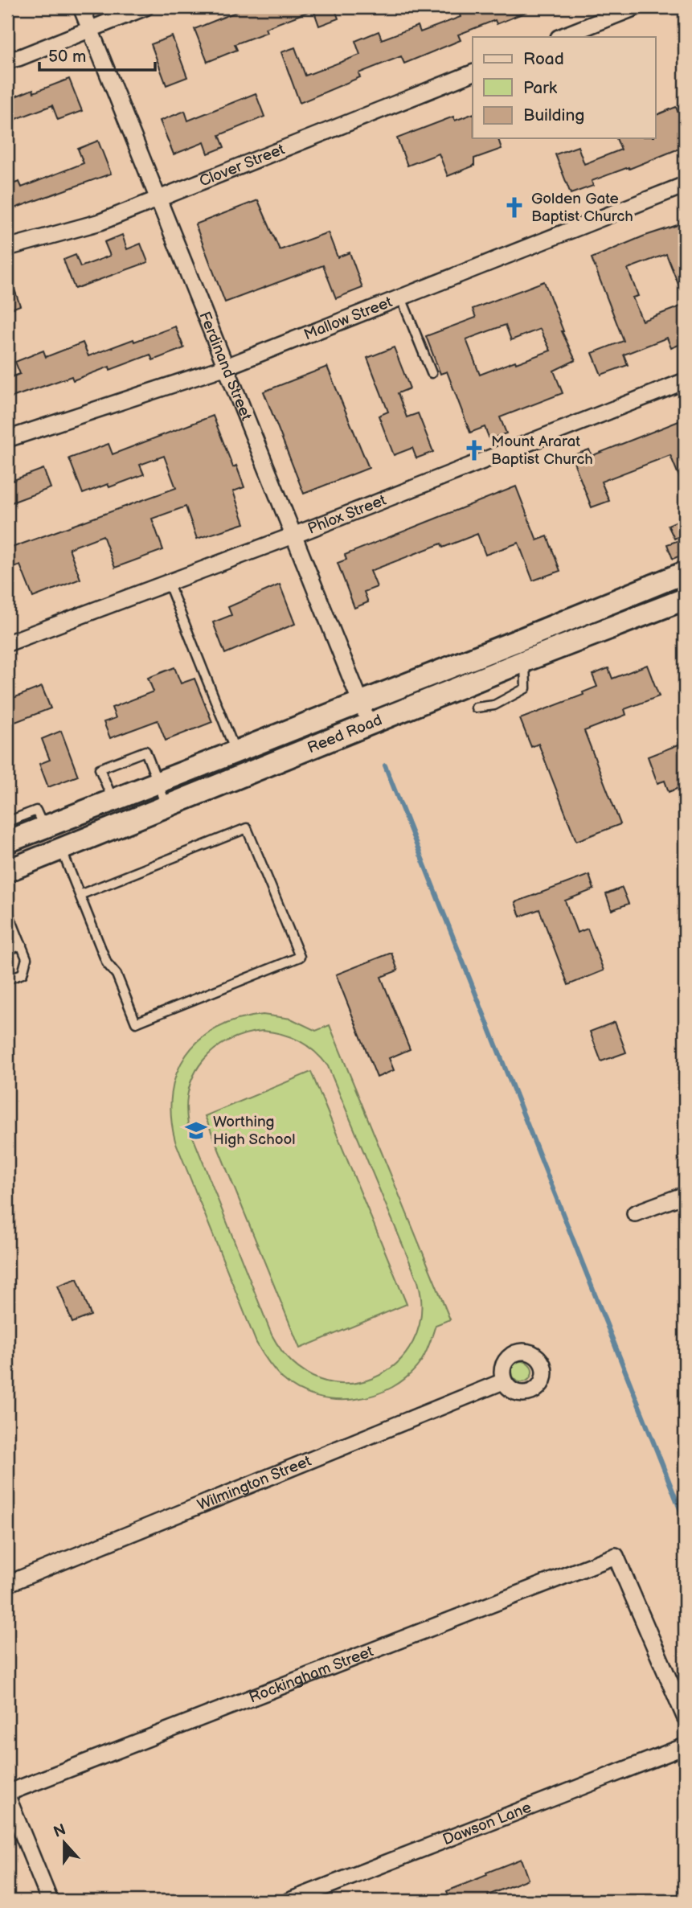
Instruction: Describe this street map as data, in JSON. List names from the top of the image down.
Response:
{
  "streets": {
    "street": [
      "Clover Street",
      "Mallow Street",
      "Ferdinand Street",
      "Phlox Street",
      "Reed Road",
      "Wilmington Street",
      "Rockingham Street",
      "Dawson Lane"
    ]
  },
  "crossings": [
    ["Clover Street", "Ferdinand Street"],
    ["Mallow Street", "Ferdinand Street"],
    ["Ferdinand Street", "Phlox Street"],
    ["Ferdinand Street", "Reed Road"]
  ],
  "places": {
    "church": ["Golden Gate Baptist Church", "Mount Ararat Baptist Church"],
    "school or university": ["Worthing High School"]
  },
  "legend": ["Road", "Park", "Building"],
  "scale_bar": "50 m",
  "north": "top"
}
